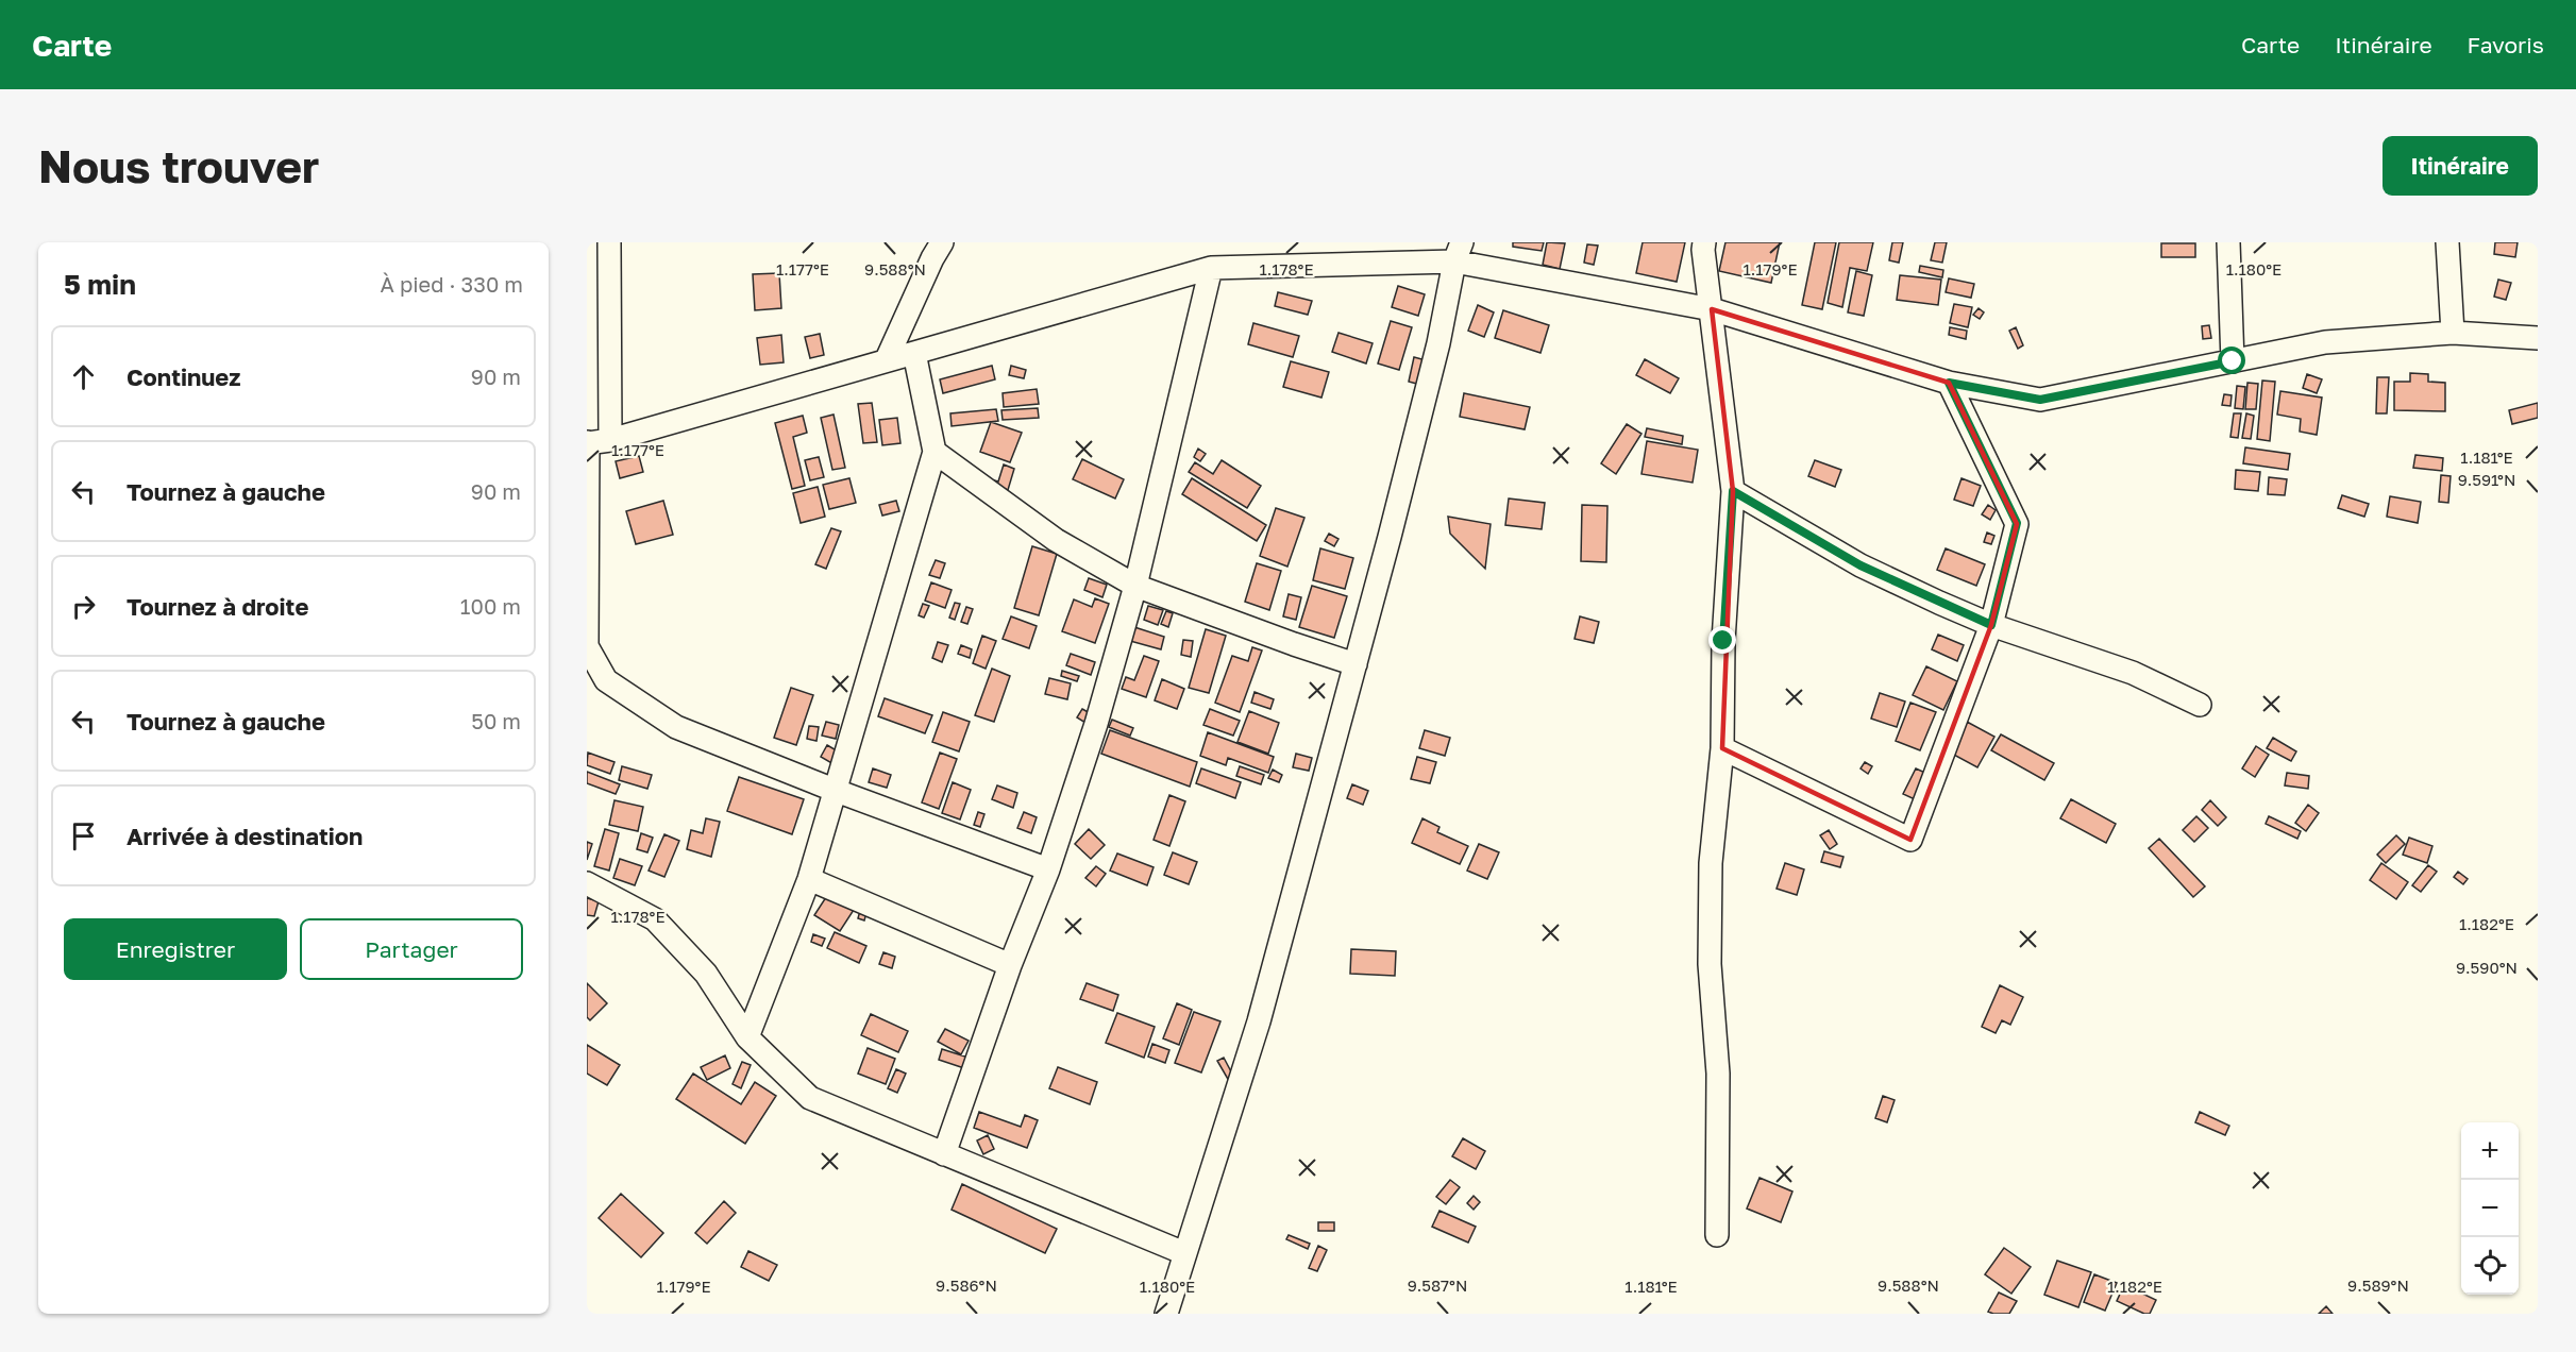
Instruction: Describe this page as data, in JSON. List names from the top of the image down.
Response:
{
  "page": {
    "header": "Carte",
    "nav": ["Carte", "Itinéraire", "Favoris"],
    "buttons": [
      "Itinéraire",
      ["Enregistrer", "Partager"]
    ],
    "title": "Nous trouver",
    "heading": ["5 min", "À pied · 330 m"],
    "list": [
      ["Continuez", "90 m"],
      ["Tournez à gauche", "90 m"],
      ["Tournez à droite", "100 m"],
      ["Tournez à gauche", "50 m"],
      "Arrivée à destination"
    ],
    "map_buttons": ["+", "−"]
  },
  "coordinates": [
    "1.177°E",
    "1.178°E",
    "1.179°E",
    "1.180°E",
    "9.588°N",
    "1.181°E",
    "9.591°N",
    "1.182°E",
    "9.590°N",
    "9.586°N",
    "9.587°N",
    "9.589°N"
  ]
}
